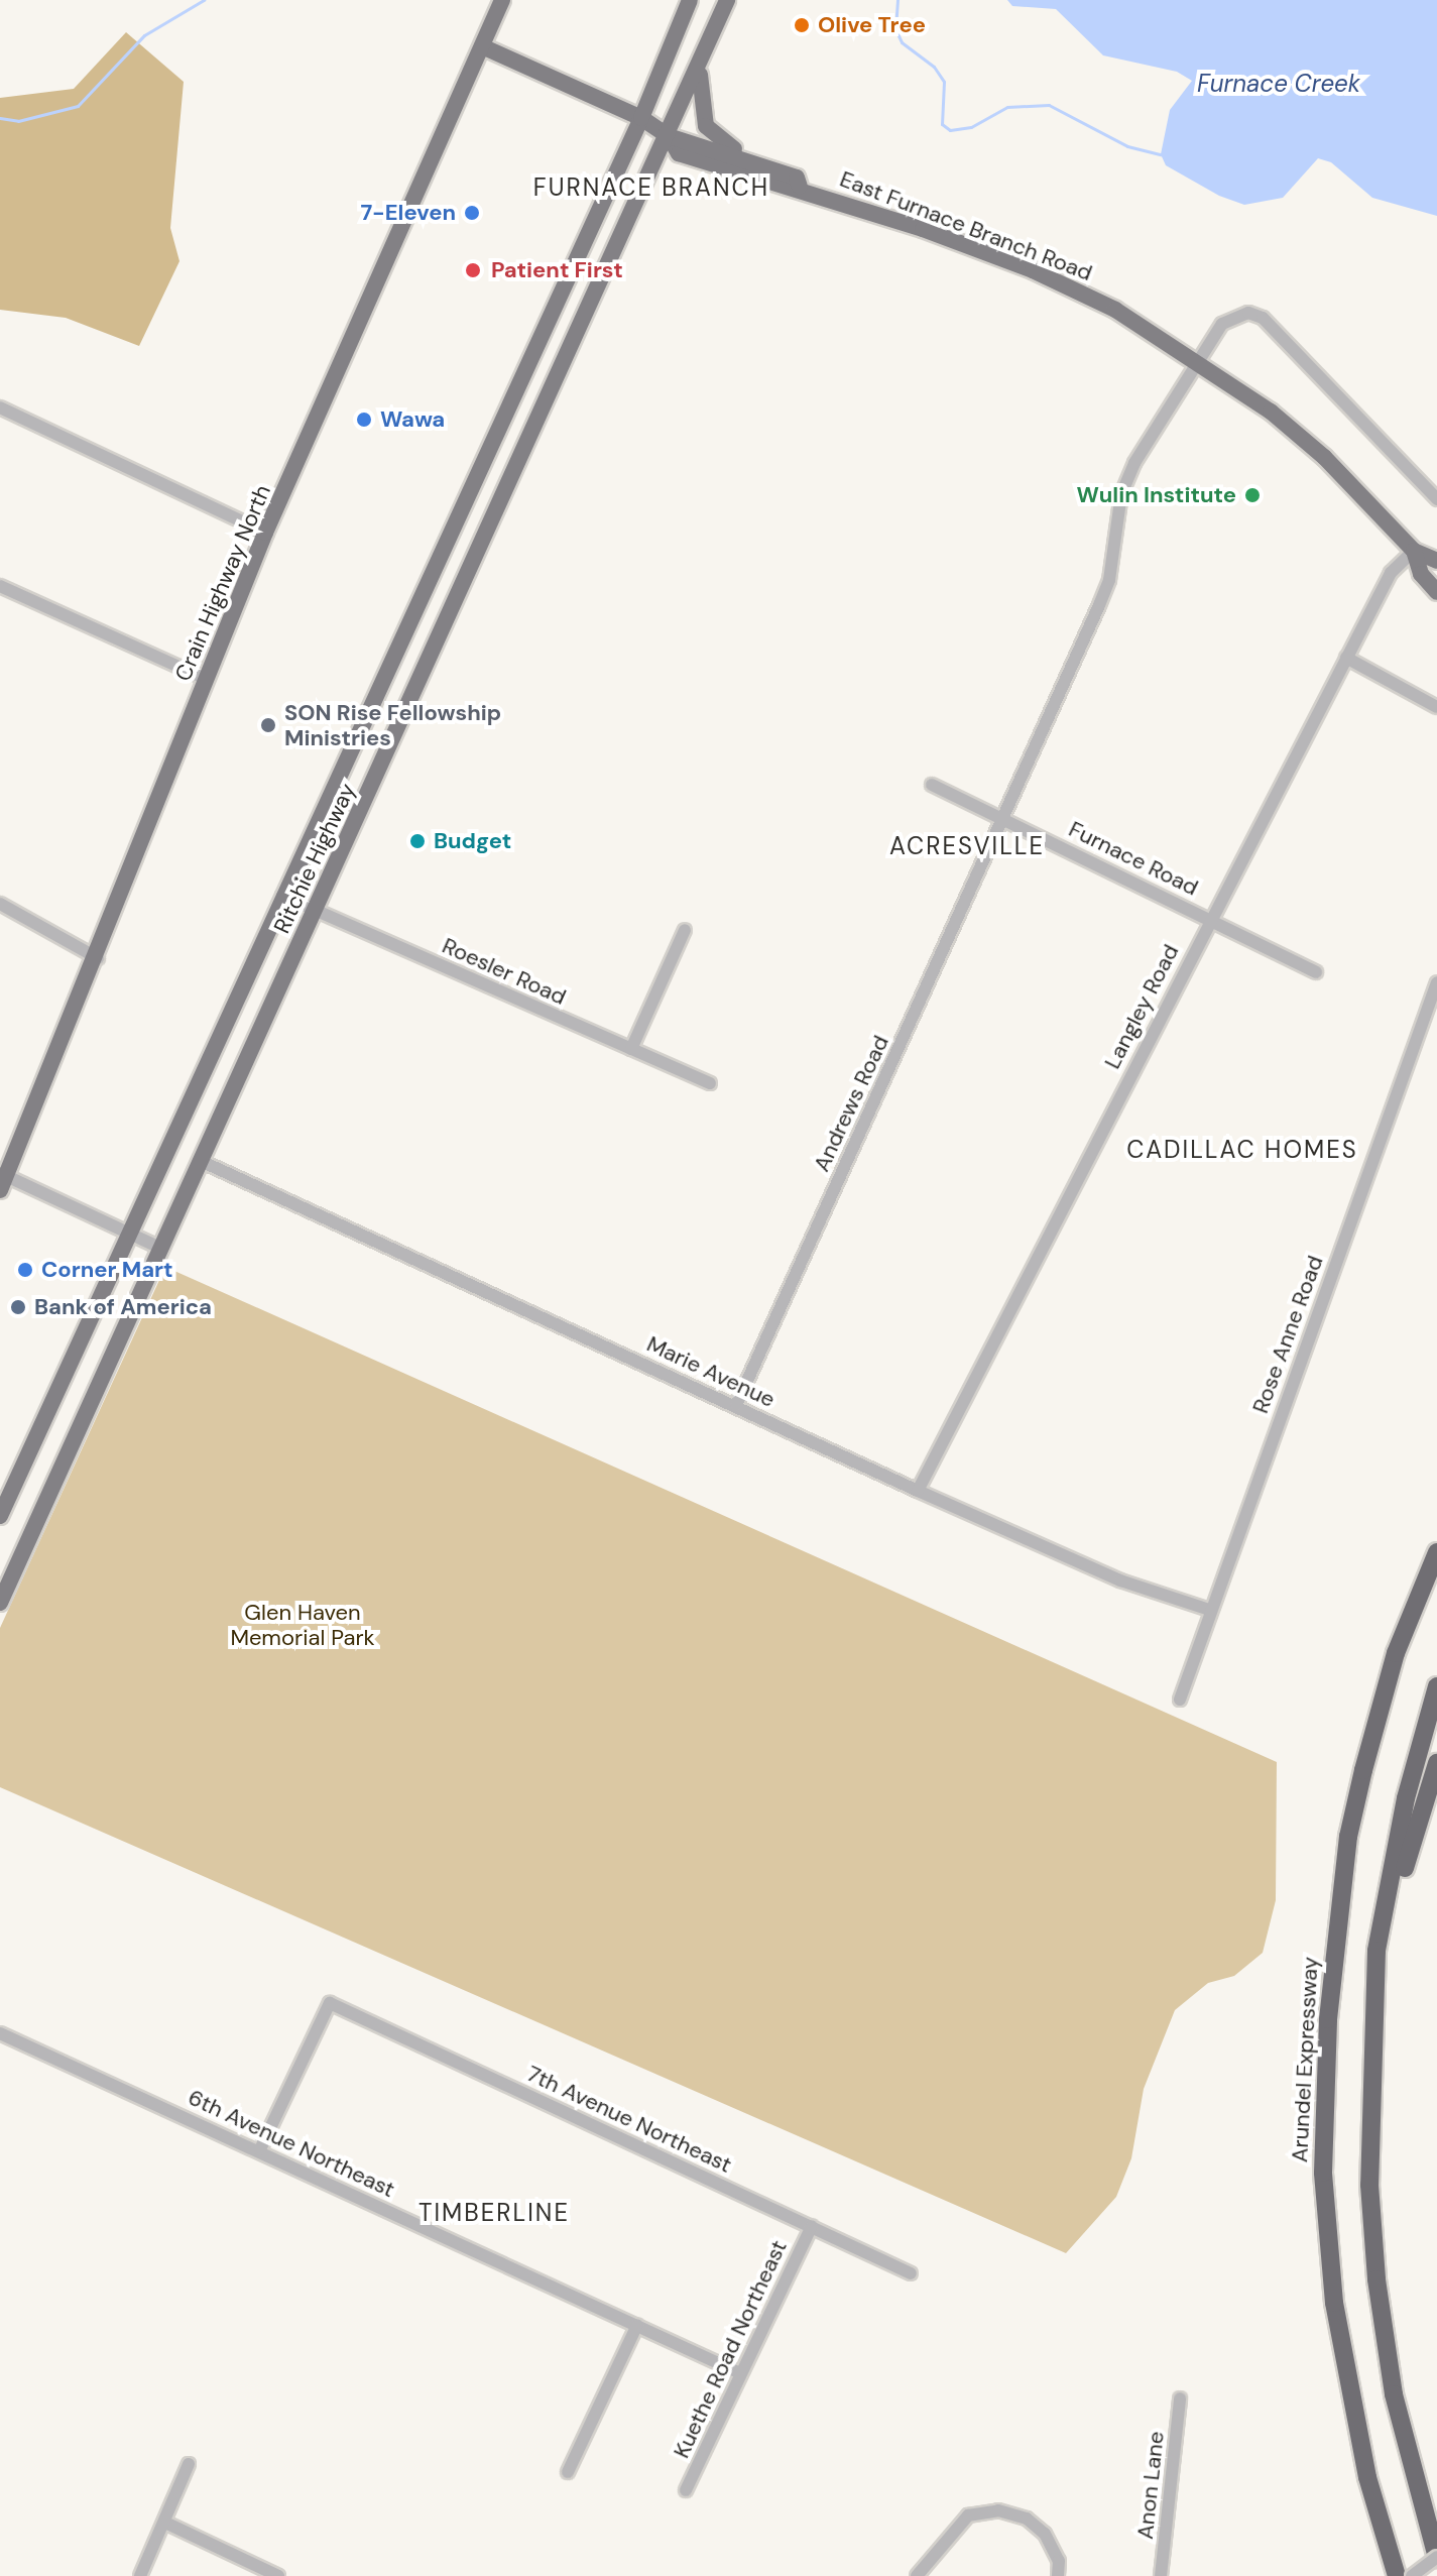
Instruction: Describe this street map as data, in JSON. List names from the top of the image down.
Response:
{
  "streets": {
    "highway": ["Arundel Expressway"],
    "main road": ["East Furnace Branch Road", "Crain Highway North", "Ritchie Highway"],
    "street": [
      "Furnace Road",
      "Roesler Road",
      "Langley Road",
      "Andrews Road",
      "Rose Anne Road",
      "Marie Avenue",
      "7th Avenue Northeast",
      "6th Avenue Northeast",
      "Kuethe Road Northeast",
      "Anon Lane"
    ]
  },
  "crossings": [
    ["East Furnace Branch Road", "Ritchie Highway"],
    ["East Furnace Branch Road", "Langley Road"],
    ["East Furnace Branch Road", "Andrews Road"],
    ["Ritchie Highway", "Roesler Road"],
    ["Ritchie Highway", "Marie Avenue"],
    ["Furnace Road", "Langley Road"],
    ["Furnace Road", "Andrews Road"],
    ["Langley Road", "Marie Avenue"],
    ["Andrews Road", "Marie Avenue"],
    ["Rose Anne Road", "Marie Avenue"],
    ["7th Avenue Northeast", "6th Avenue Northeast"],
    ["7th Avenue Northeast", "Kuethe Road Northeast"],
    ["6th Avenue Northeast", "Kuethe Road Northeast"]
  ],
  "districts": [
    "FURNACE BRANCH",
    "ACRESVILLE",
    "CADILLAC HOMES",
    "TIMBERLINE"
  ],
  "water": ["Furnace Creek"],
  "parks": ["Glen Haven Memorial Park"],
  "places": [
    "Olive Tree",
    "7-Eleven",
    "Patient First",
    "Wawa",
    "Wulin Institute",
    "SON Rise Fellowship Ministries",
    "Budget",
    "Corner Mart",
    "Bank of America"
  ]
}
